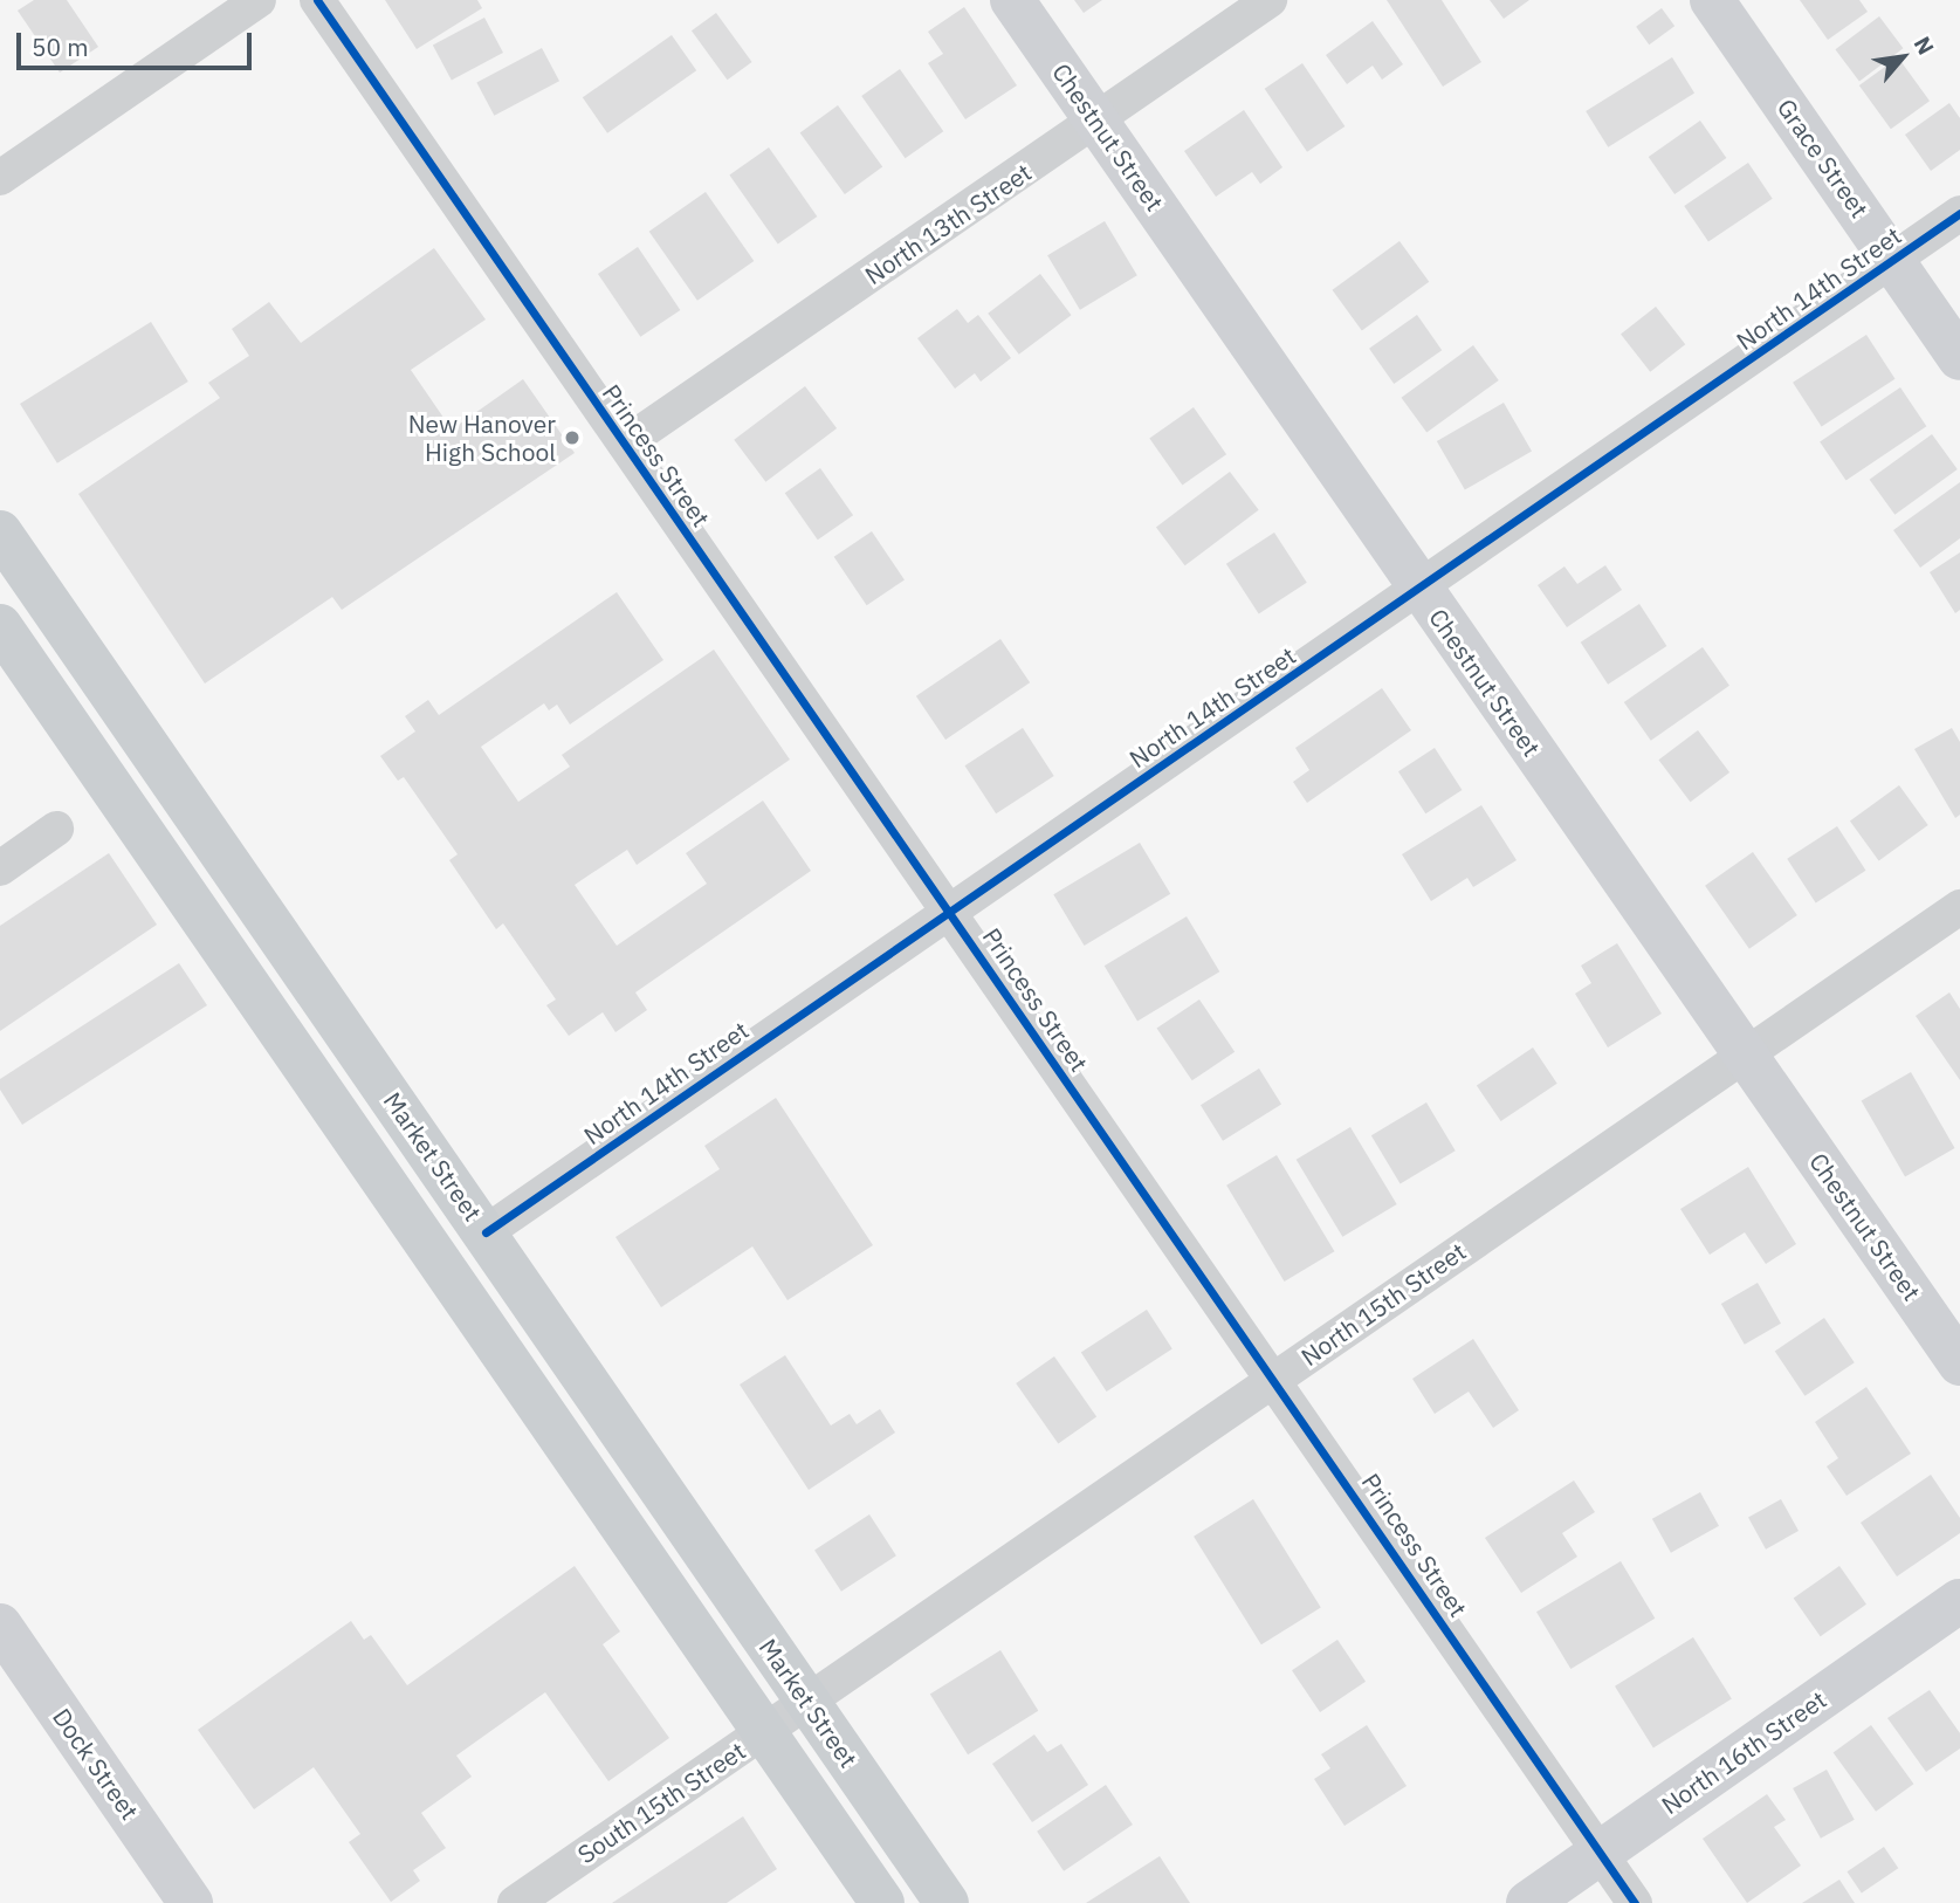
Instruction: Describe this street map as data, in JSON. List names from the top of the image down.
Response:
{
  "streets": {
    "main road": ["Market Street"],
    "street": [
      "Chestnut Street",
      "Grace Street",
      "North 13th Street",
      "North 14th Street",
      "Princess Street",
      "North 15th Street",
      "North 16th Street",
      "Dock Street",
      "South 15th Street"
    ]
  },
  "crossings": [
    ["Chestnut Street", "North 13th Street"],
    ["Chestnut Street", "North 14th Street"],
    ["Chestnut Street", "North 15th Street"],
    ["Grace Street", "North 14th Street"],
    ["North 13th Street", "Princess Street"],
    ["North 14th Street", "Princess Street"],
    ["North 14th Street", "Market Street"],
    ["Princess Street", "North 15th Street"],
    ["Princess Street", "North 16th Street"],
    ["Market Street", "North 15th Street"],
    ["Market Street", "South 15th Street"],
    ["North 15th Street", "South 15th Street"]
  ],
  "places": ["New Hanover High School"],
  "scale_bar": "50 m",
  "north": "top right"
}
